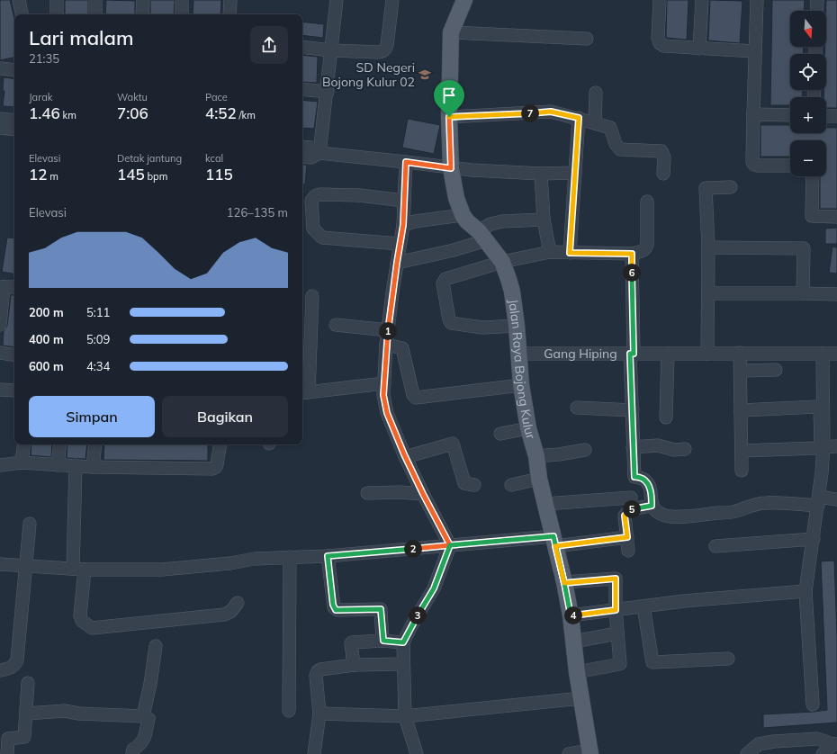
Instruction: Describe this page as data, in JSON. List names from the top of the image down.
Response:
{
  "streets": {
    "main road": ["Jalan Raya Bojong Kulur"],
    "street": ["Gang Hiping"]
  },
  "crossings": [
    ["Gang Hiping", "Jalan Raya Bojong Kulur"]
  ],
  "places": {
    "school or university": ["SD Negeri Bojong Kulur 02"]
  },
  "north": "bottom",
  "page": {
    "map_buttons": ["+", "−"],
    "heading": ["Lari malam", "21:35"],
    "stats": [
      ["Jarak", "1.46 km"],
      ["Waktu", "7:06"],
      ["Pace", "4:52 /km"],
      ["Elevasi", "12 m"],
      ["Detak jantung", "145 bpm"],
      ["kcal", "115"]
    ],
    "pins": [
      "7",
      "6",
      "1",
      "5",
      "2",
      "3",
      "4"
    ],
    "chart": ["Elevasi", "126–135 m"],
    "list": [
      {
        "name": "200 m",
        "note": "5:11"
      },
      {
        "name": "400 m",
        "note": "5:09"
      },
      {
        "name": "600 m",
        "note": "4:34"
      }
    ],
    "buttons": ["Simpan", "Bagikan"]
  }
}
